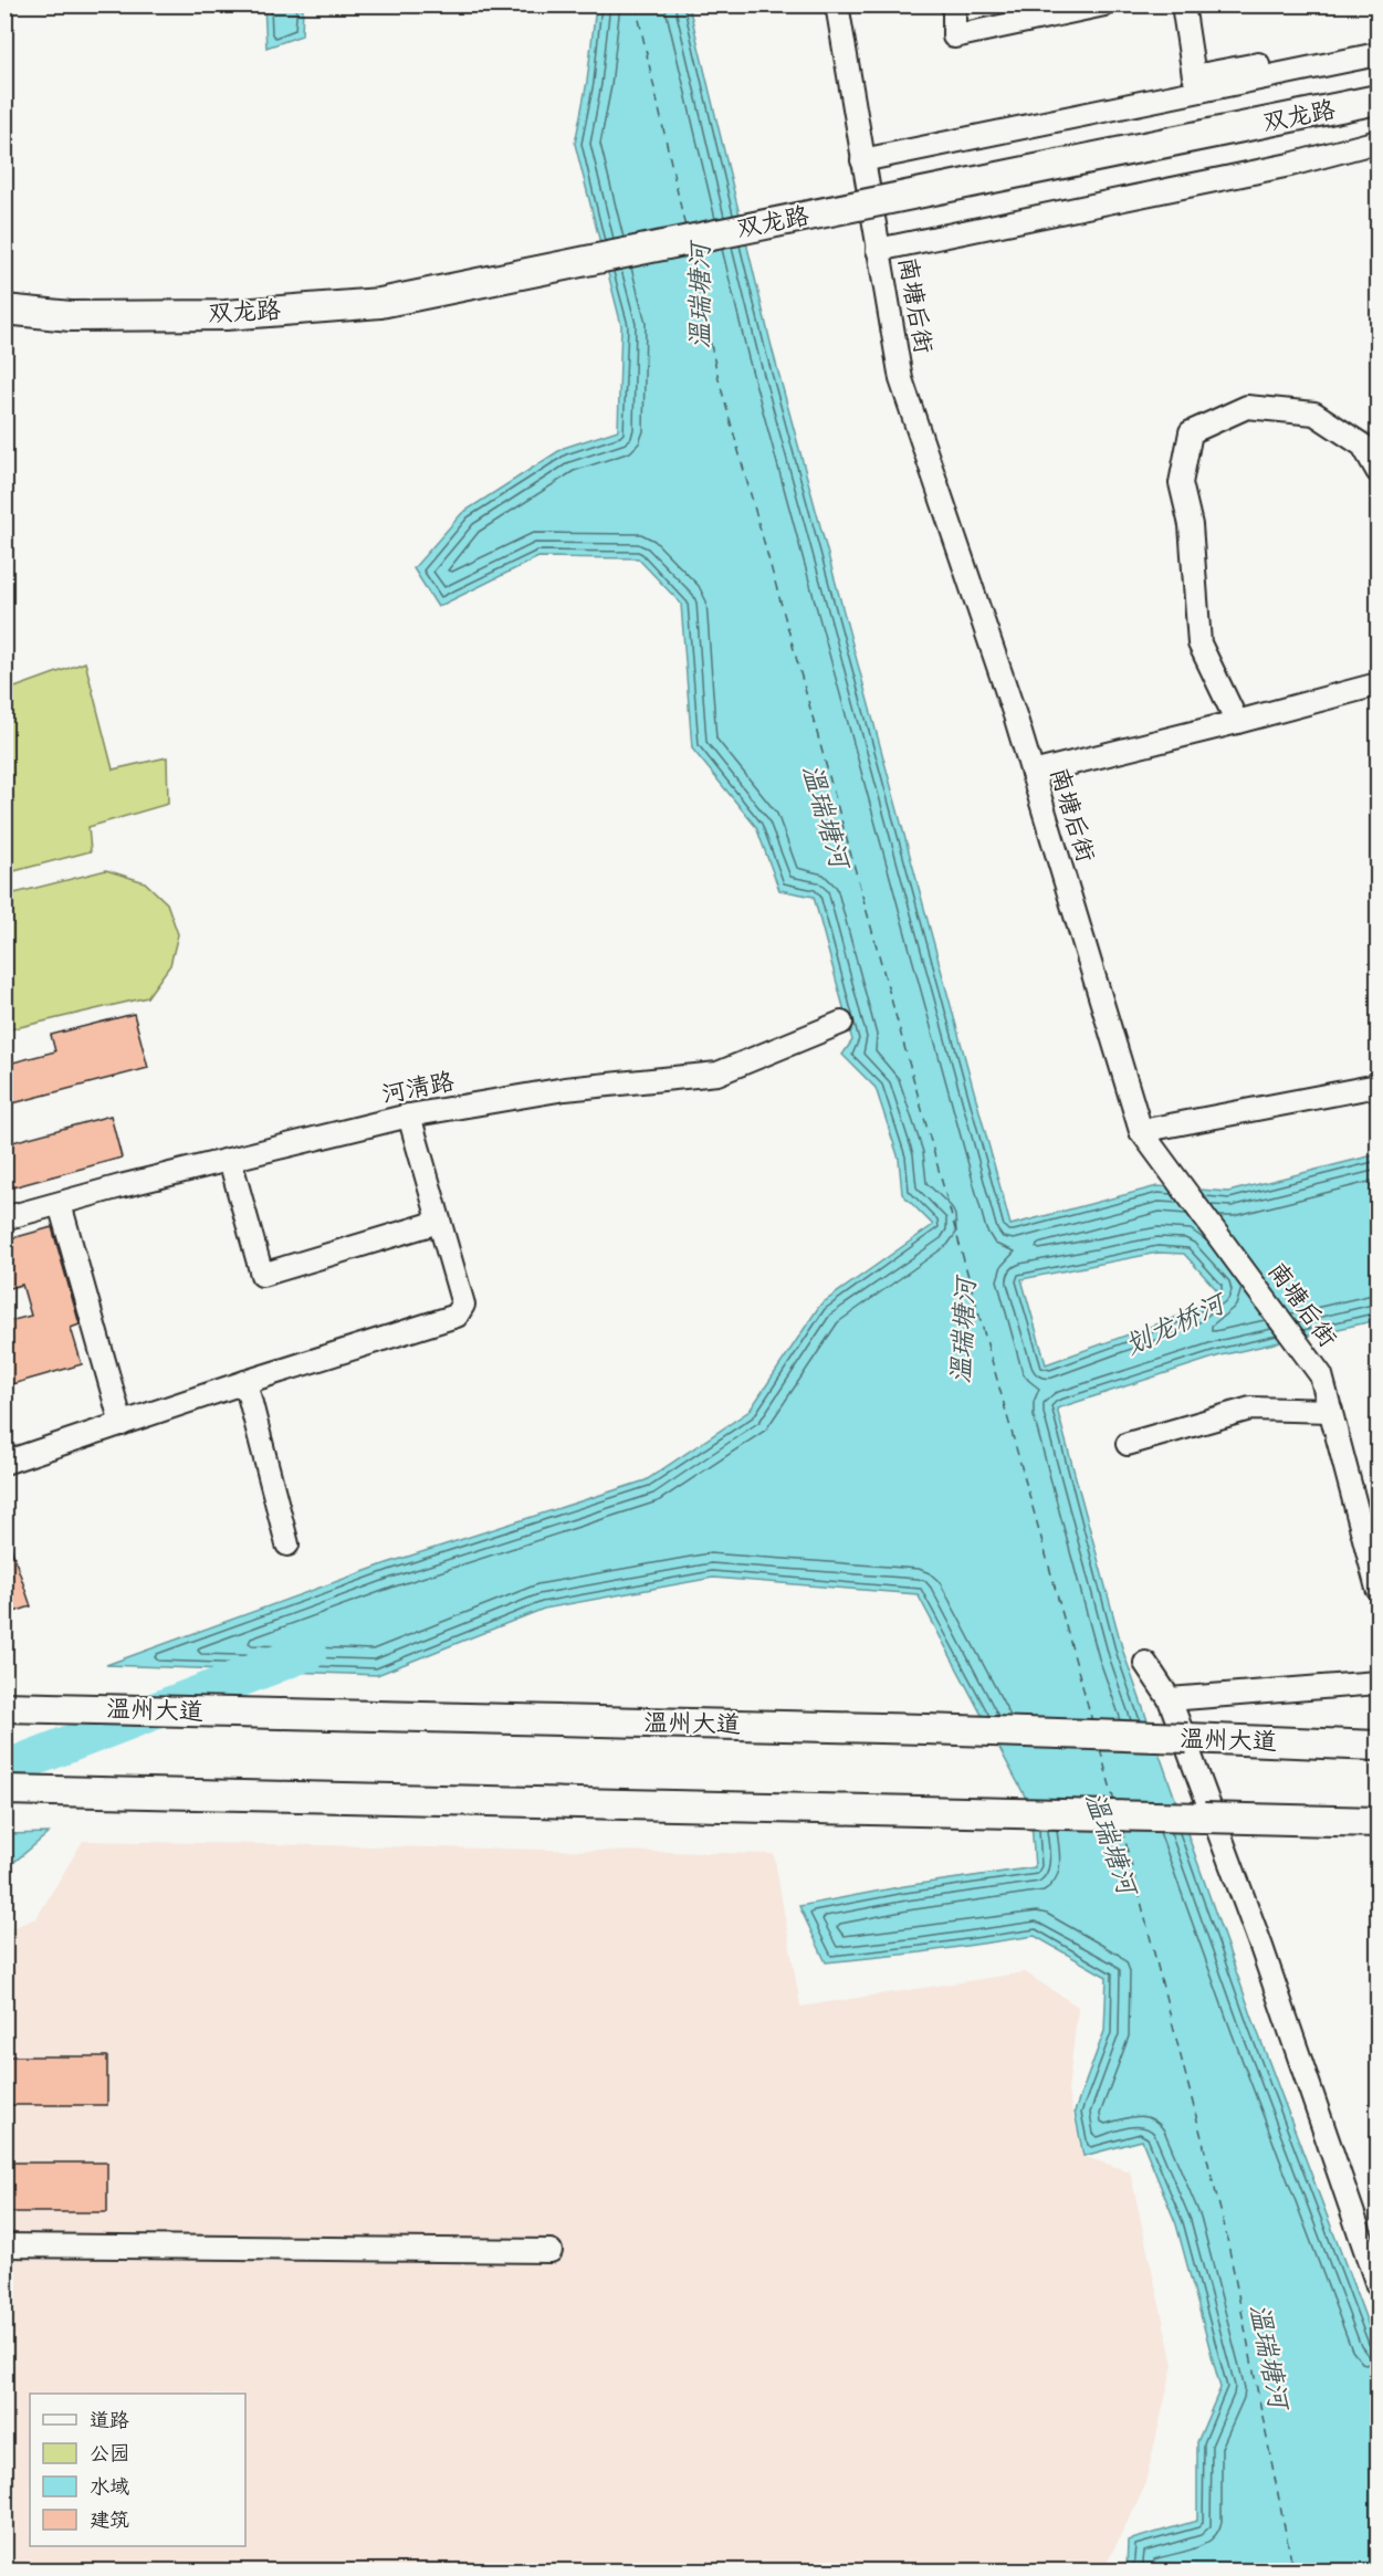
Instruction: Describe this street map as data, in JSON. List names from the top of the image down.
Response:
{
  "streets": {
    "main road": ["双龙路", "温州大道"],
    "street": ["南塘后街", "河清路"]
  },
  "water": ["温瑞塘河", "划龙桥河"],
  "legend": [
    "道路",
    "公园",
    "水域",
    "建筑"
  ]
}
